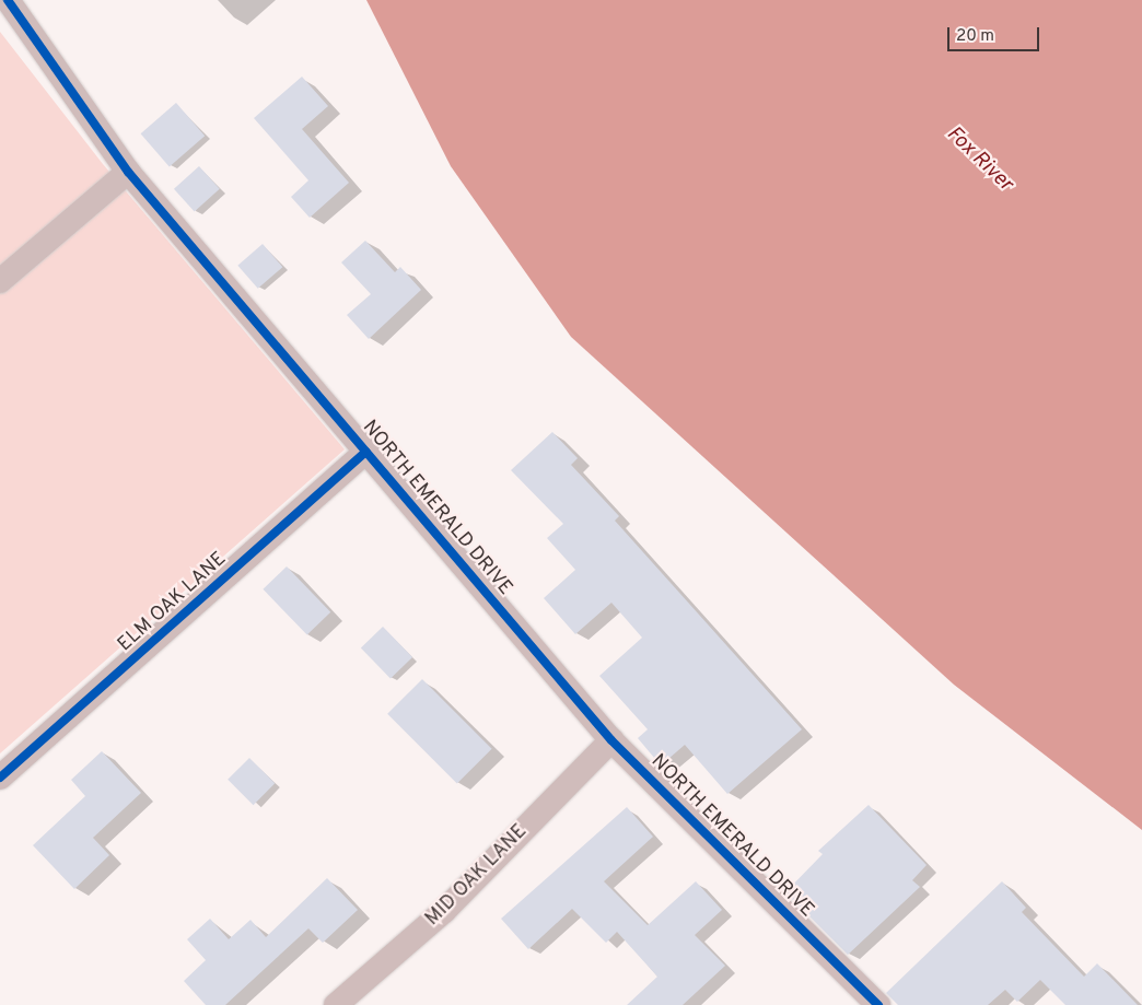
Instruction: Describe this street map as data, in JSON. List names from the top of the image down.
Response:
{
  "streets": {
    "street": ["NORTH EMERALD DRIVE", "ELM OAK LANE", "MID OAK LANE"]
  },
  "crossings": [
    ["NORTH EMERALD DRIVE", "ELM OAK LANE"],
    ["NORTH EMERALD DRIVE", "MID OAK LANE"]
  ],
  "water": ["Fox River"],
  "scale_bar": "20 m"
}
